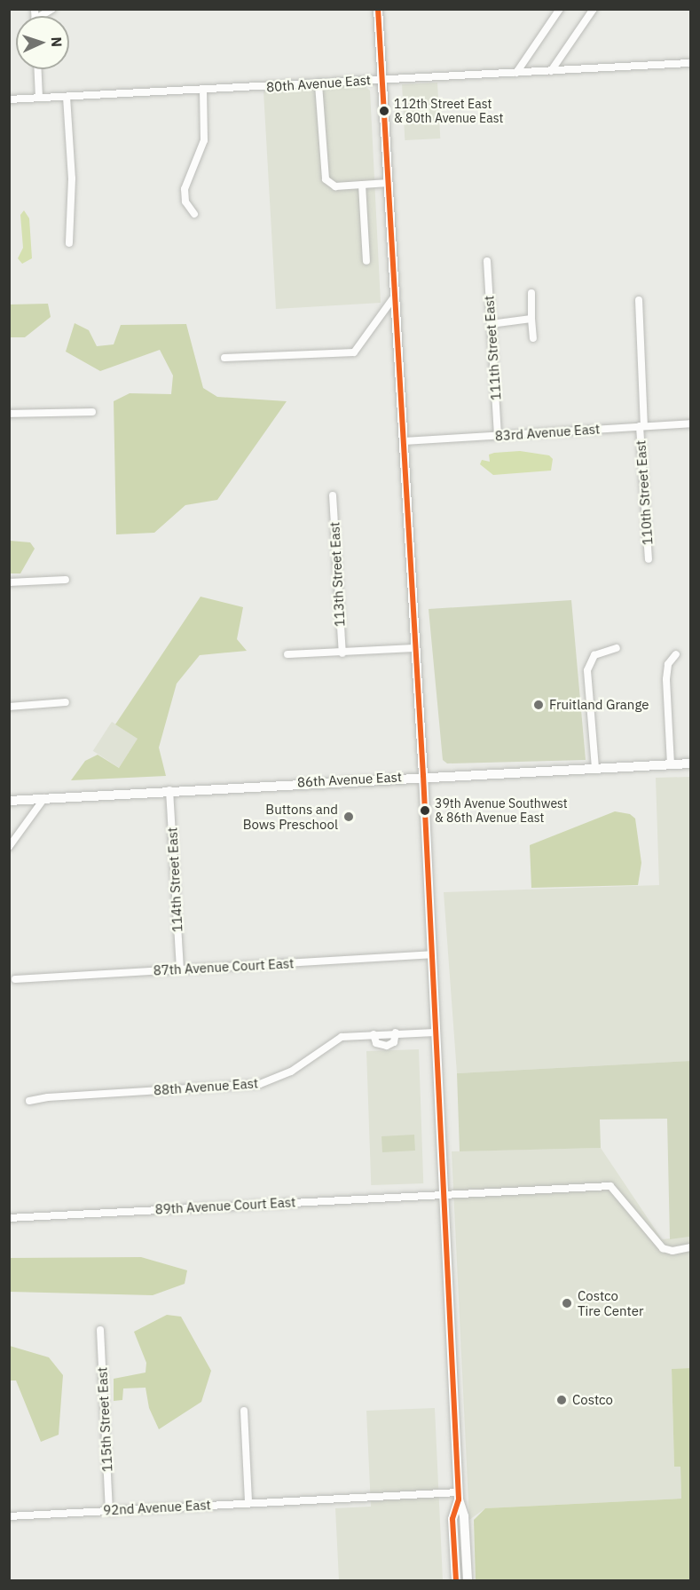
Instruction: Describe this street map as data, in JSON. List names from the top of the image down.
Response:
{
  "streets": {
    "main road": ["86th Avenue East"],
    "street": [
      "80th Avenue East",
      "111th Street East",
      "83rd Avenue East",
      "110th Street East",
      "113th Street East",
      "114th Street East",
      "87th Avenue Court East",
      "88th Avenue East",
      "89th Avenue Court East",
      "115th Street East",
      "92nd Avenue East"
    ]
  },
  "crossings": [
    ["111th Street East", "83rd Avenue East"],
    ["83rd Avenue East", "110th Street East"],
    ["86th Avenue East", "114th Street East"],
    ["114th Street East", "87th Avenue Court East"],
    ["115th Street East", "92nd Avenue East"]
  ],
  "places": [
    "112th Street East & 80th Avenue East",
    "Fruitland Grange",
    "39th Avenue Southwest & 86th Avenue East",
    "Buttons and Bows Preschool",
    "Costco Tire Center",
    "Costco"
  ],
  "north": "right"
}
